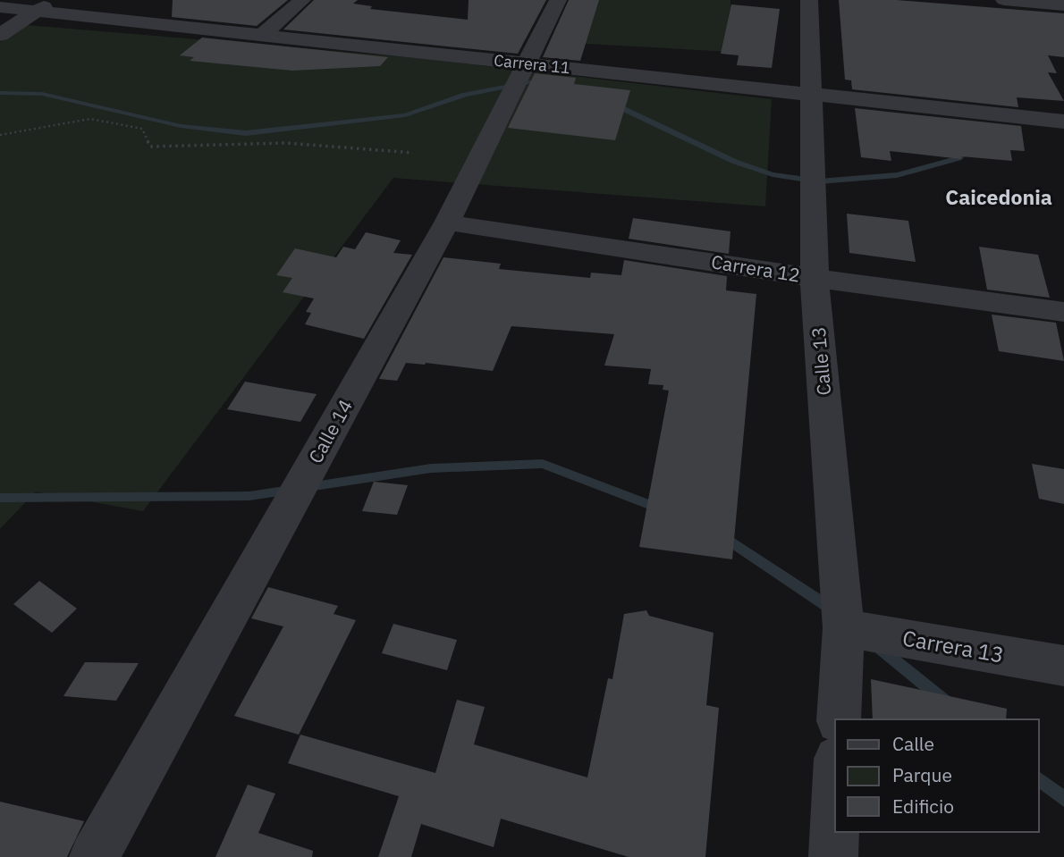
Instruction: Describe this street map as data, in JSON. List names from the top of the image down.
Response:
{
  "streets": {
    "street": [
      "Carrera 11",
      "Carrera 12",
      "Calle 13",
      "Calle 14",
      "Carrera 13"
    ]
  },
  "crossings": [
    ["Carrera 11", "Calle 13"],
    ["Carrera 11", "Calle 14"],
    ["Carrera 12", "Calle 13"],
    ["Carrera 12", "Calle 14"],
    ["Calle 13", "Carrera 13"]
  ],
  "districts": ["Caicedonia"],
  "legend": ["Calle", "Parque", "Edificio"]
}
